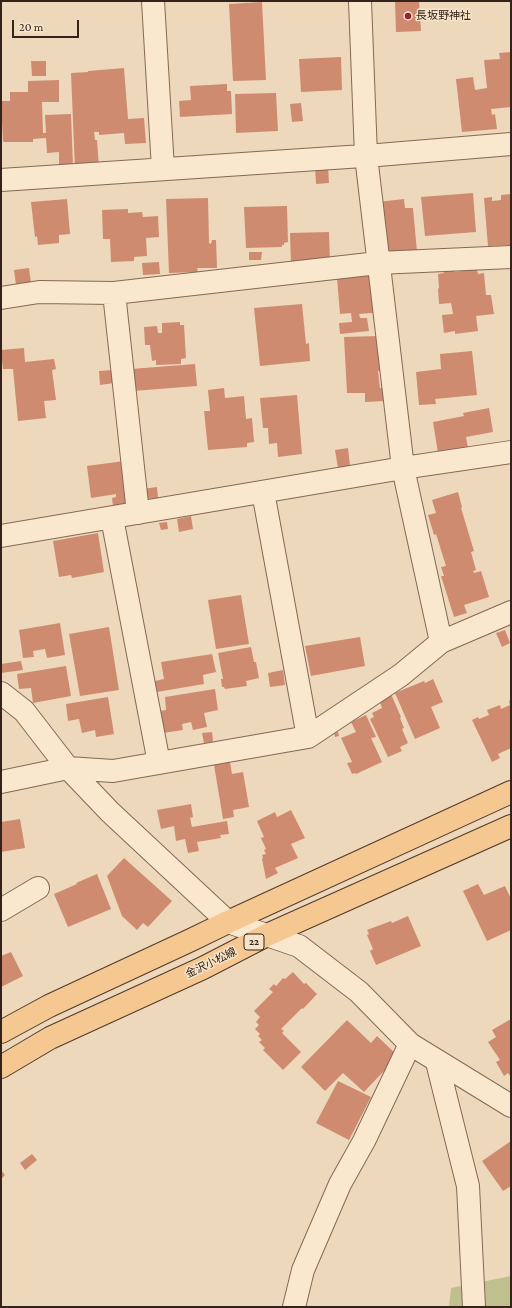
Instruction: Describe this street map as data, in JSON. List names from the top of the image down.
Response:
{
  "streets": {
    "main road": ["22", "金沢小松線"]
  },
  "places": ["長坂野神社"],
  "scale_bar": "20 m"
}
